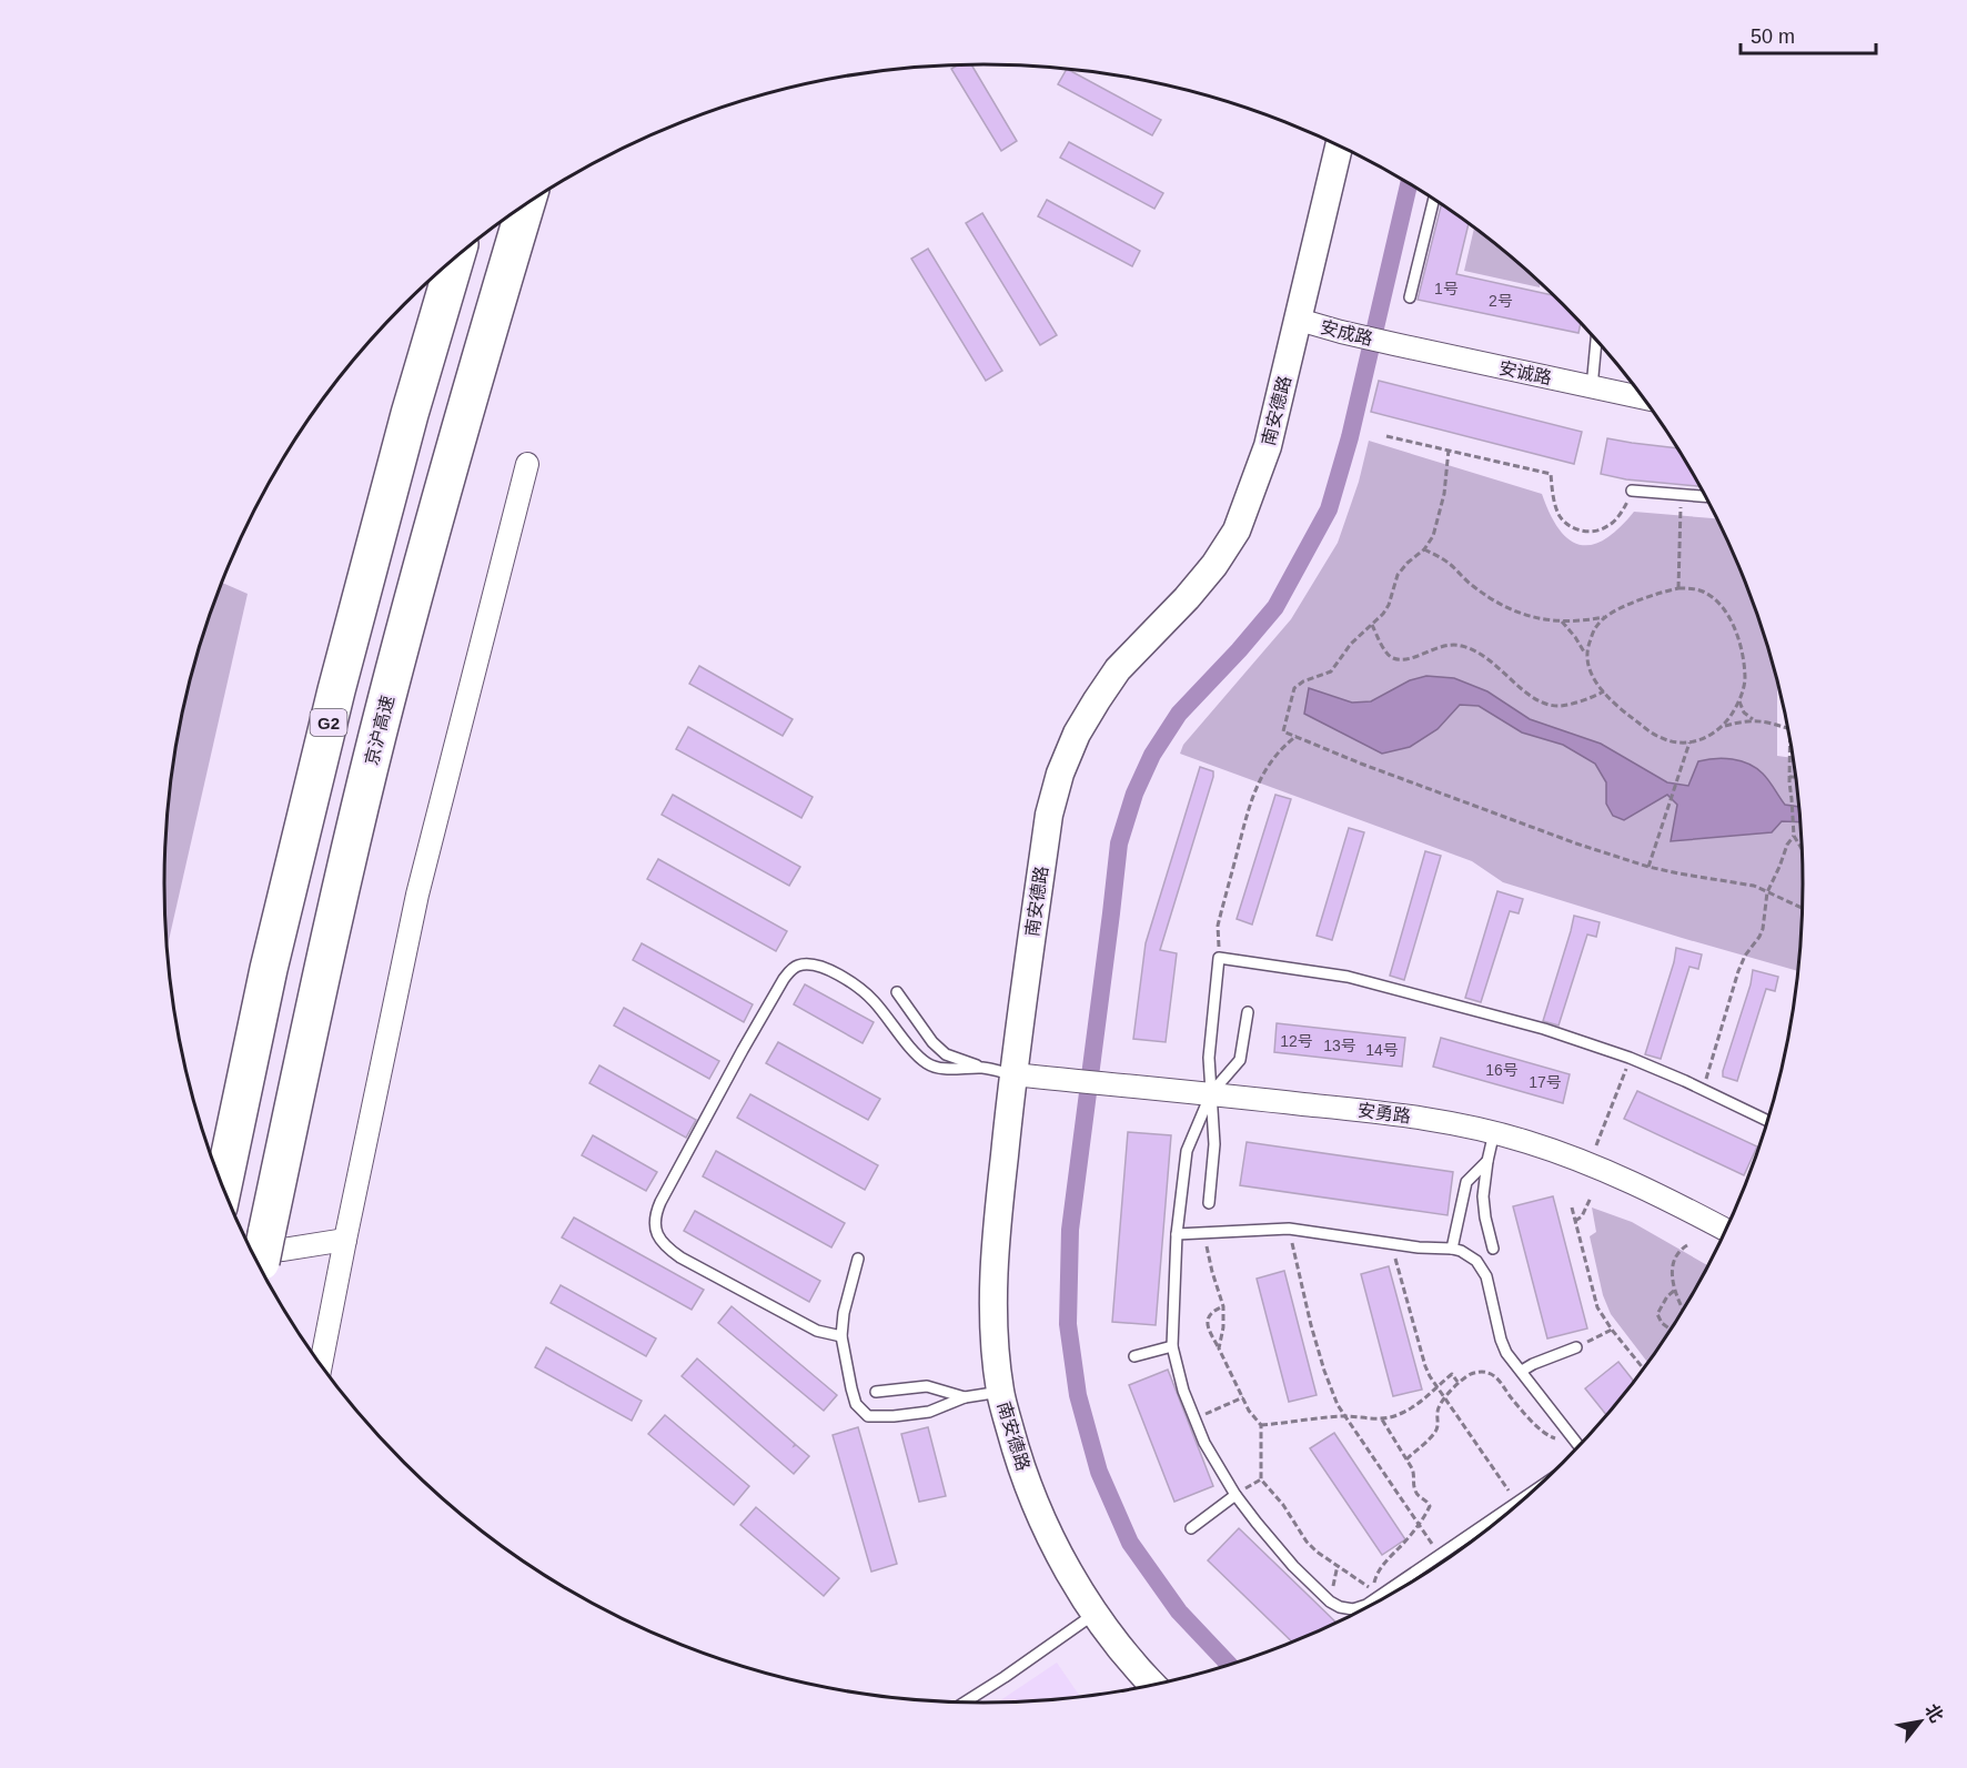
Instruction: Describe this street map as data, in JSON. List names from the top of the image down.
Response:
{
  "streets": {
    "highway": ["G2", "京沪高速"],
    "street": [
      "安成路",
      "安诚路",
      "南安德路",
      "安勇路"
    ]
  },
  "crossings": [
    ["安成路", "安诚路"],
    ["安成路", "南安德路"],
    ["南安德路", "安勇路"]
  ],
  "house_numbers": [
    "1号",
    "2号",
    "12号",
    "13号",
    "14号",
    "16号",
    "17号"
  ],
  "scale_bar": "50 m",
  "north": "top right"
}
